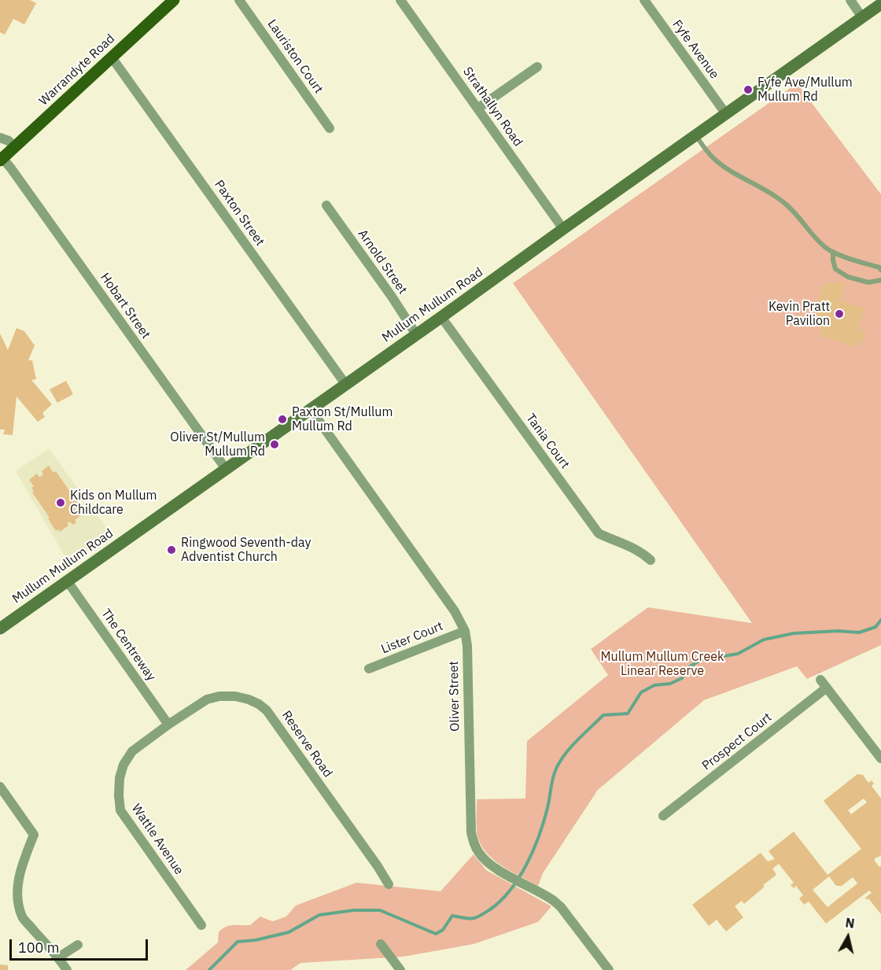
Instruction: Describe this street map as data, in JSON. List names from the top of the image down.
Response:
{
  "streets": {
    "main road": ["Warrandyte Road"],
    "street": [
      "Fyfe Avenue",
      "Lauriston Court",
      "Strathallyn Road",
      "Paxton Street",
      "Arnold Street",
      "Mullum Mullum Road",
      "Hobart Street",
      "Tania Court",
      "Lister Court",
      "The Centreway",
      "Oliver Street",
      "Prospect Court",
      "Reserve Road",
      "Wattle Avenue"
    ]
  },
  "crossings": [
    ["Fyfe Avenue", "Mullum Mullum Road"],
    ["Warrandyte Road", "Paxton Street"],
    ["Warrandyte Road", "Hobart Street"],
    ["Strathallyn Road", "Mullum Mullum Road"],
    ["Paxton Street", "Mullum Mullum Road"],
    ["Arnold Street", "Mullum Mullum Road"],
    ["Mullum Mullum Road", "Hobart Street"],
    ["Mullum Mullum Road", "Tania Court"],
    ["Mullum Mullum Road", "The Centreway"],
    ["Mullum Mullum Road", "Oliver Street"],
    ["Lister Court", "Oliver Street"],
    ["The Centreway", "Reserve Road"],
    ["The Centreway", "Wattle Avenue"],
    ["Reserve Road", "Wattle Avenue"]
  ],
  "parks": ["Mullum Mullum Creek Linear Reserve"],
  "places": [
    "Fyfe Ave/Mullum Mullum Rd",
    "Kevin Pratt Pavilion",
    "Paxton St/Mullum Mullum Rd",
    "Oliver St/Mullum Mullum Rd",
    "Kids on Mullum Childcare",
    "Ringwood Seventh-day Adventist Church"
  ],
  "scale_bar": "100 m",
  "north": "top"
}
